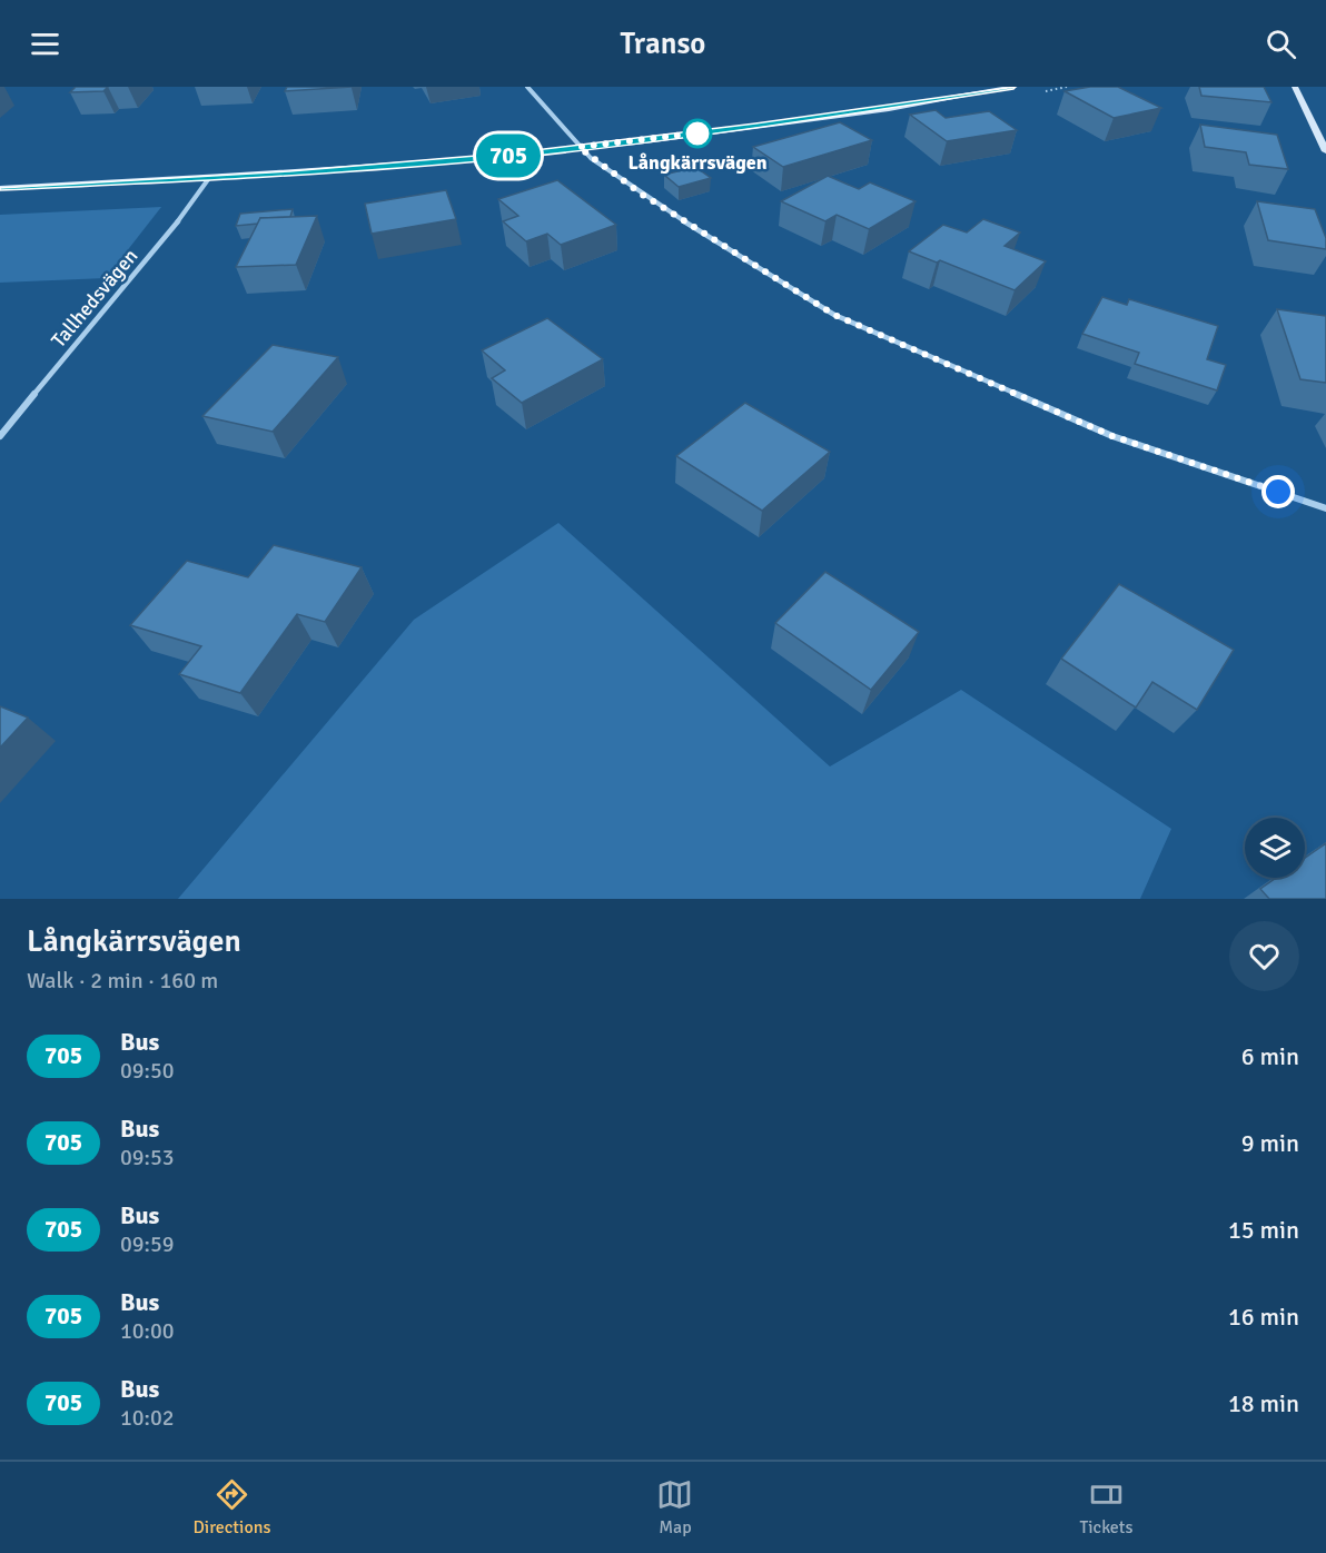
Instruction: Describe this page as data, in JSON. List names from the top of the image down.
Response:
{
  "streets": {
    "street": ["Tallhedsvägen"]
  },
  "places": ["Långkärrsvägen"],
  "lines": ["bus line 705"],
  "page": {
    "header": "Transo",
    "on_map": "705",
    "heading": ["Långkärrsvägen", "Walk · 2 min · 160 m"],
    "list": [
      {
        "mark": "705",
        "name": "Bus",
        "note": "09:50",
        "value": "6 min"
      },
      {
        "mark": "705",
        "name": "Bus",
        "note": "09:53",
        "value": "9 min"
      },
      {
        "mark": "705",
        "name": "Bus",
        "note": "09:59",
        "value": "15 min"
      },
      {
        "mark": "705",
        "name": "Bus",
        "note": "10:00",
        "value": "16 min"
      },
      {
        "mark": "705",
        "name": "Bus",
        "note": "10:02",
        "value": "18 min"
      }
    ],
    "tabs": ["Directions", "Map", "Tickets"]
  }
}
